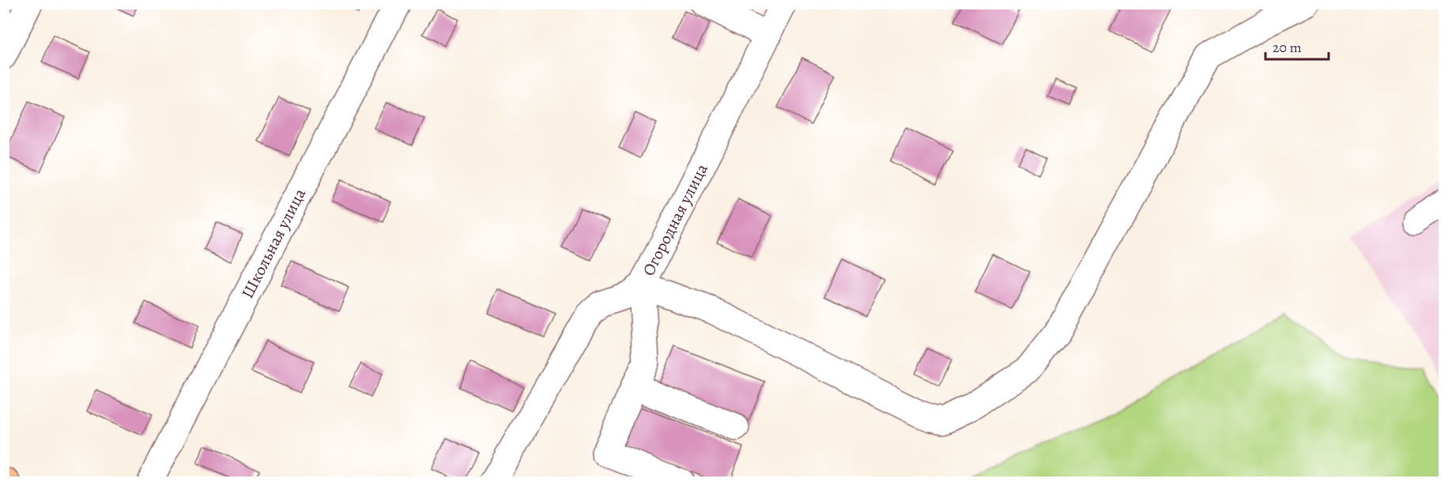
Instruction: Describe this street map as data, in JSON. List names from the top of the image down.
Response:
{
  "streets": {
    "street": ["Огородная улица", "Школьная улица"]
  },
  "scale_bar": "20 m"
}
